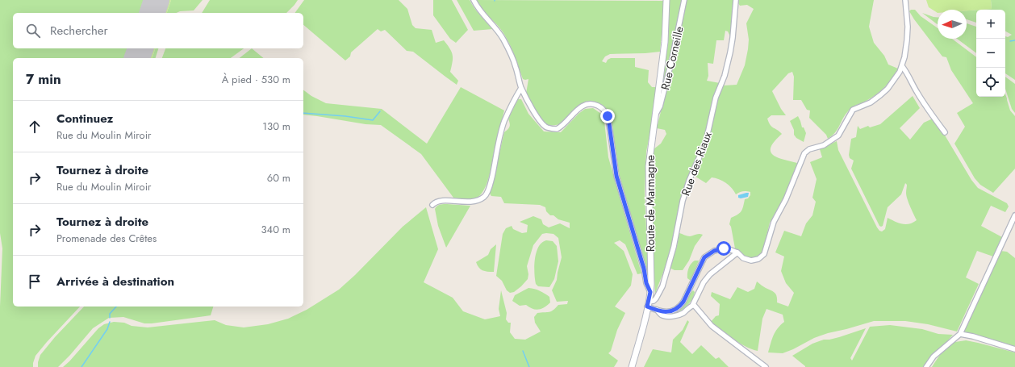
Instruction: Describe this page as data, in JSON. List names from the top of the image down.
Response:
{
  "streets": {
    "street": ["Rue Corneille", "Rue des Riaux", "Route de Marmagne"]
  },
  "crossings": [
    ["Rue Corneille", "Route de Marmagne"],
    ["Rue des Riaux", "Route de Marmagne"]
  ],
  "north": "left",
  "page": {
    "map_buttons": ["+", "−"],
    "search": "Rechercher",
    "heading": ["7 min", "À pied · 530 m"],
    "list": [
      ["Continuez", "Rue du Moulin Miroir", "130 m"],
      ["Tournez à droite", "Rue du Moulin Miroir", "60 m"],
      ["Tournez à droite", "Promenade des Crêtes", "340 m"],
      "Arrivée à destination"
    ]
  }
}
